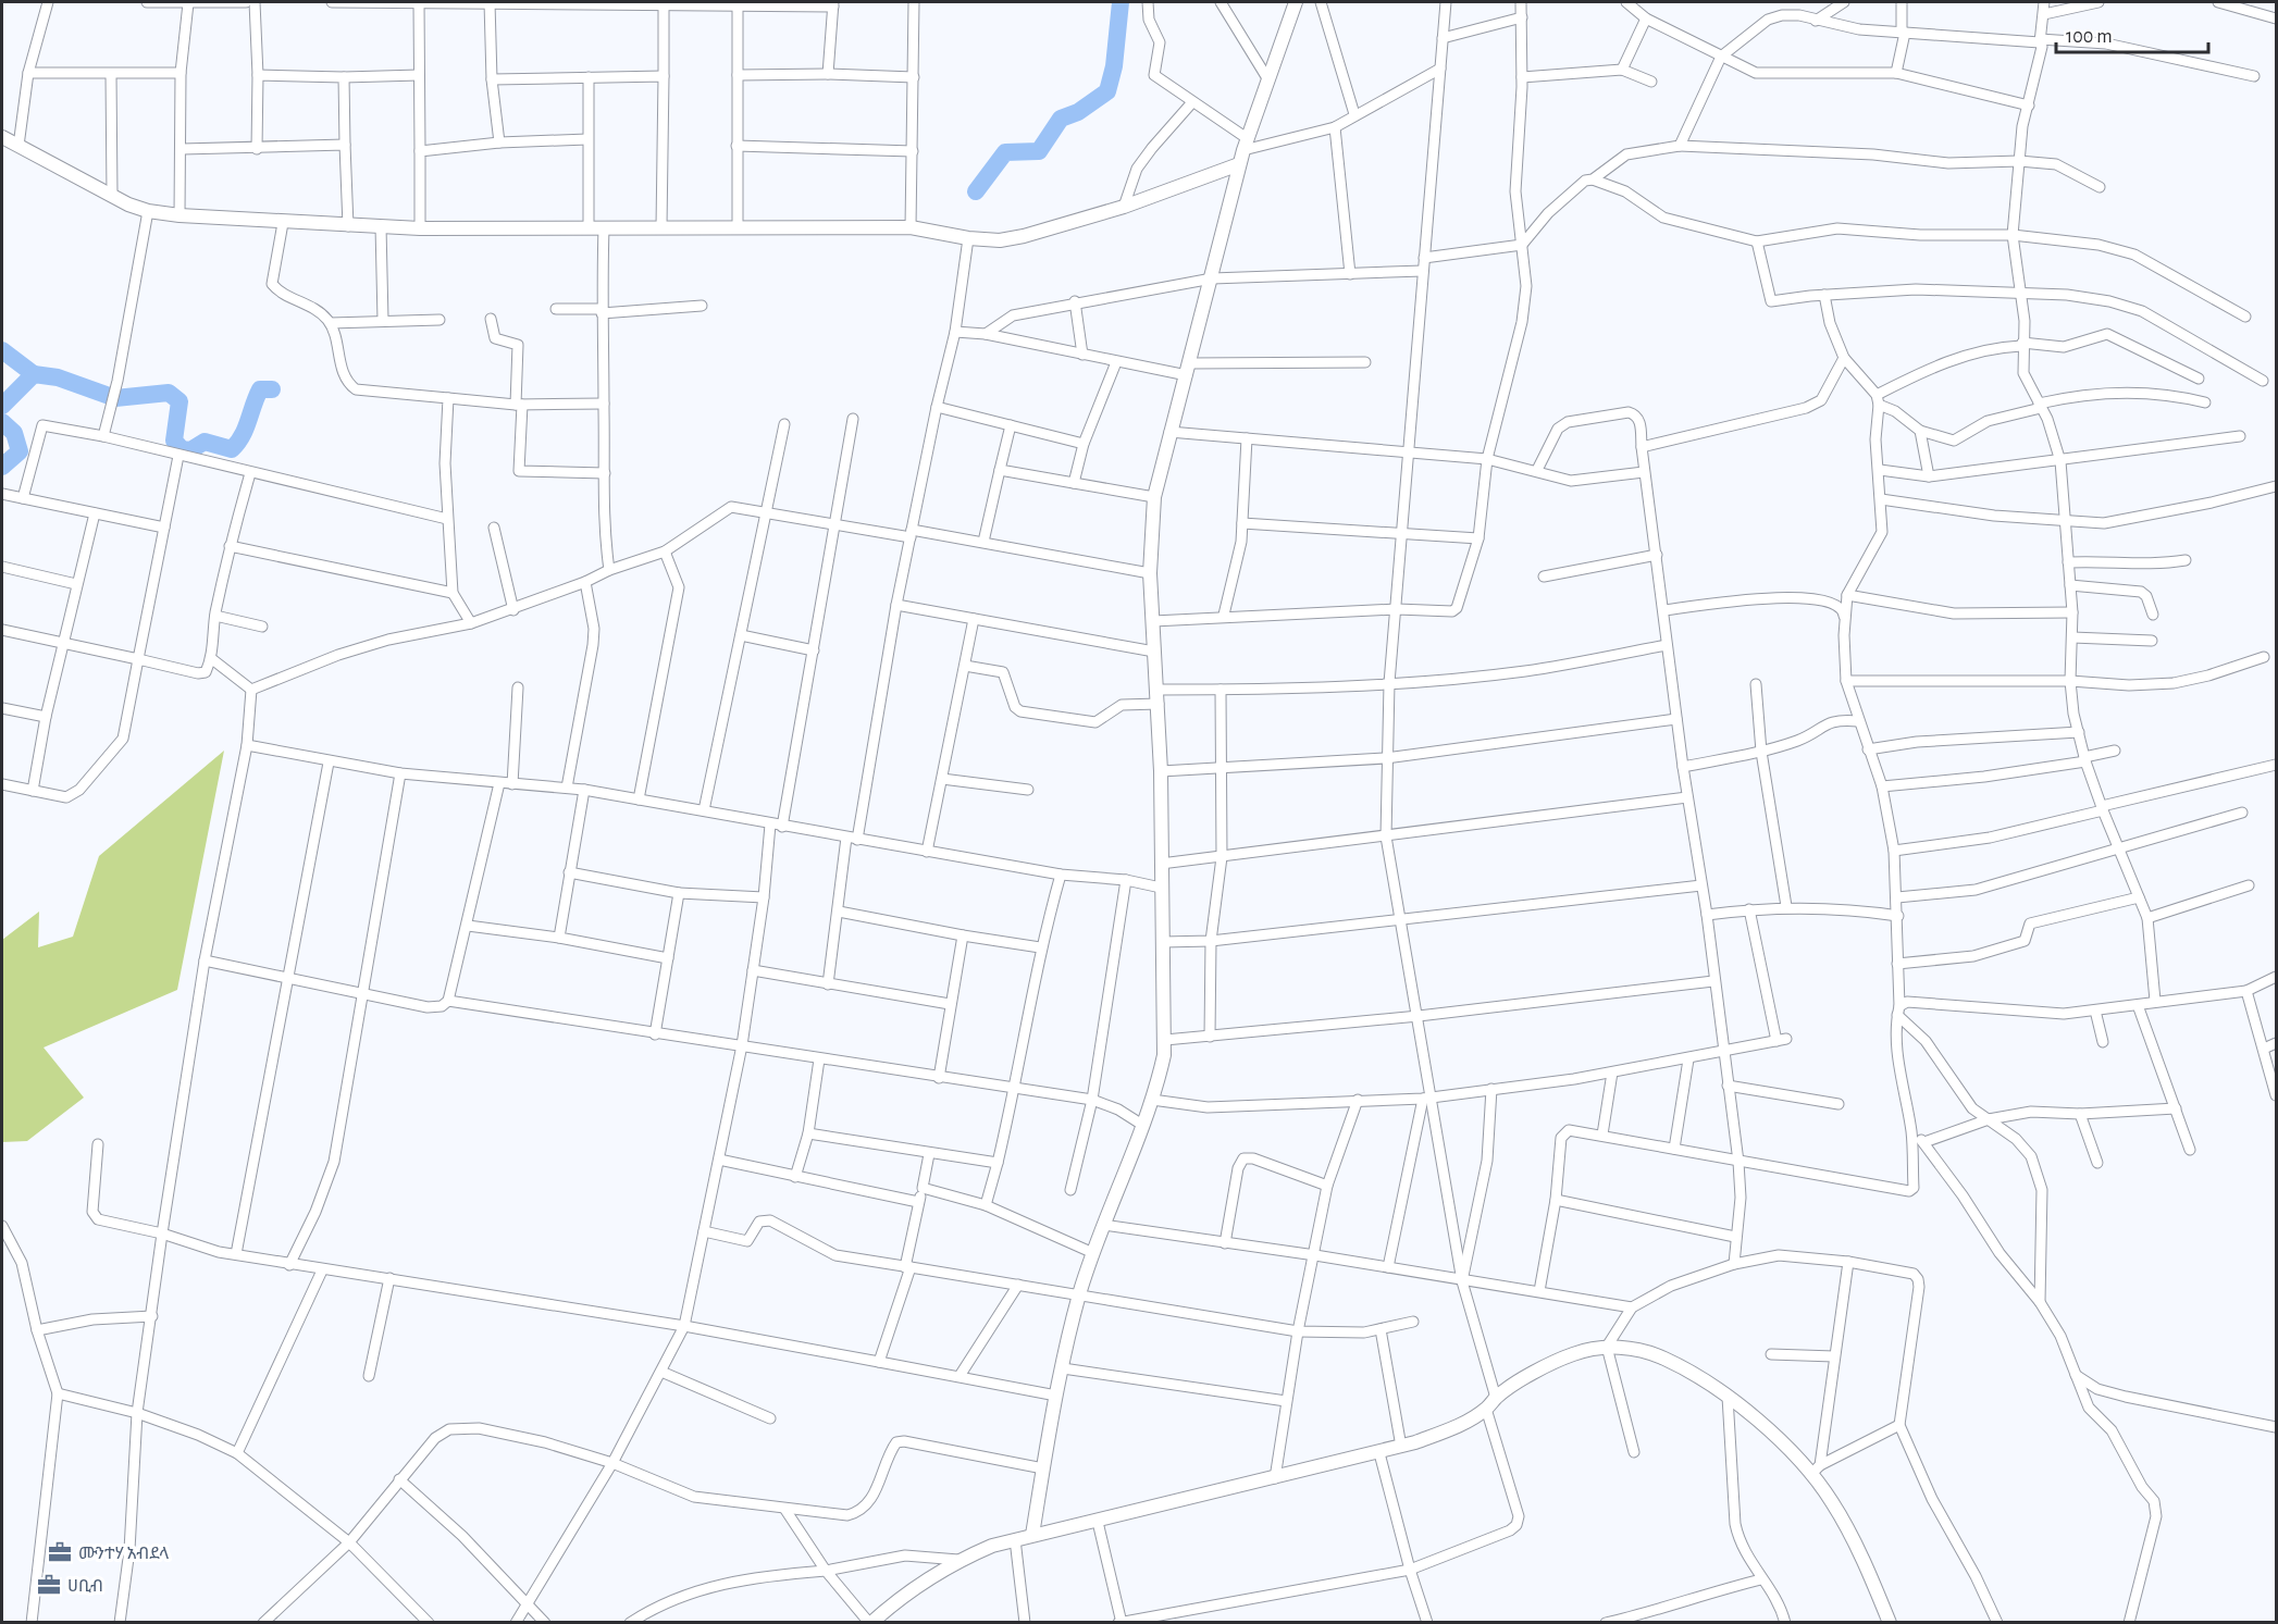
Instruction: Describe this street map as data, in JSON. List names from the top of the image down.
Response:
{
  "places": {
    "office": ["ሙንተሃ አብደላ", "ሀቢብ"]
  },
  "scale_bar": "100 m"
}
